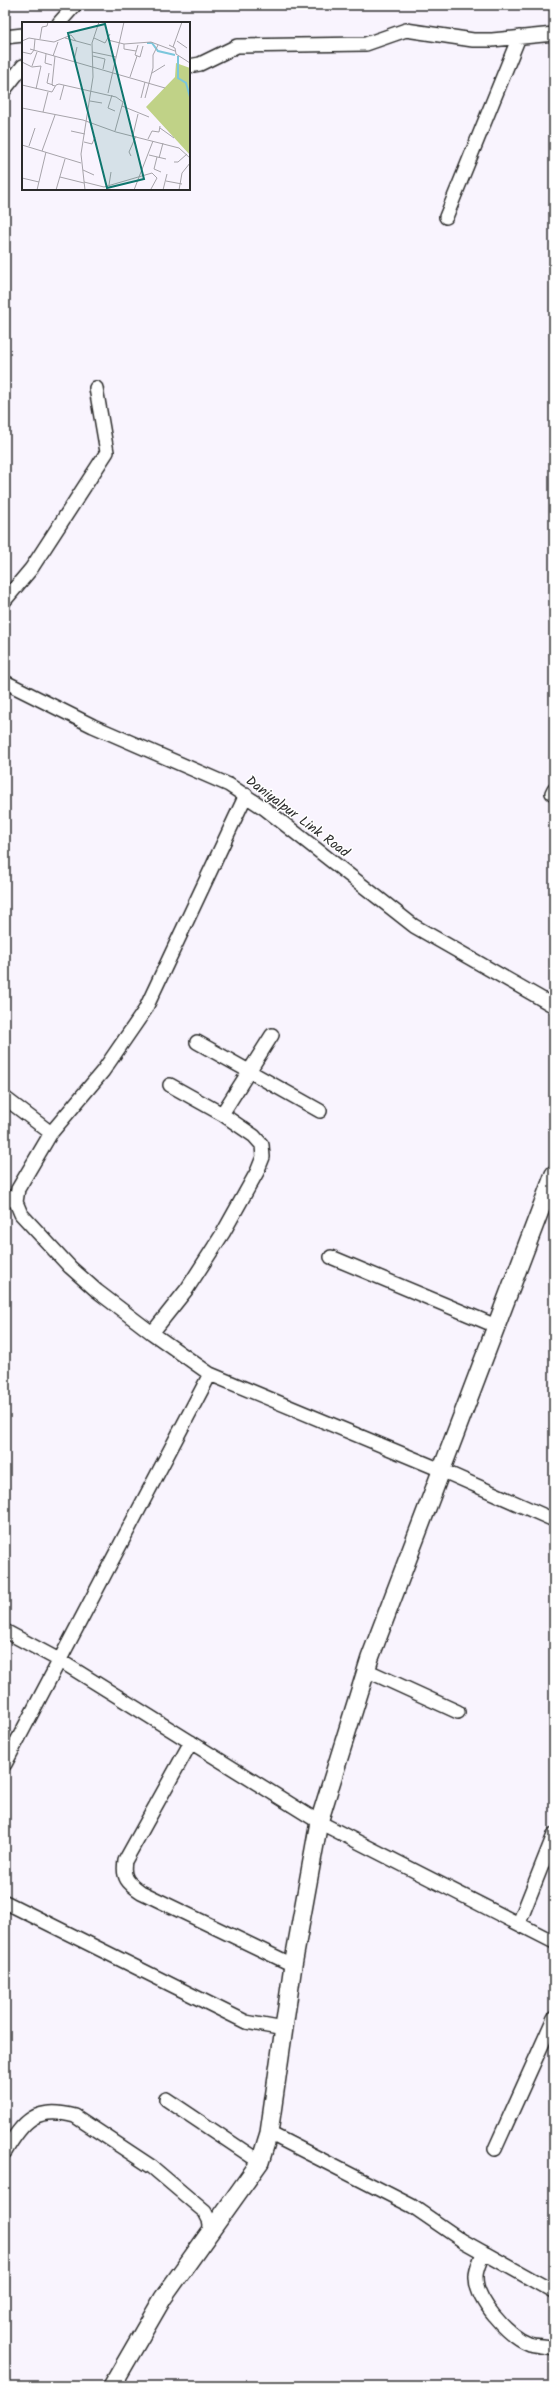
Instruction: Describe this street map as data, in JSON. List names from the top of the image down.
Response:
{
  "streets": {
    "street": ["Daniyalpur Link Road"]
  }
}
